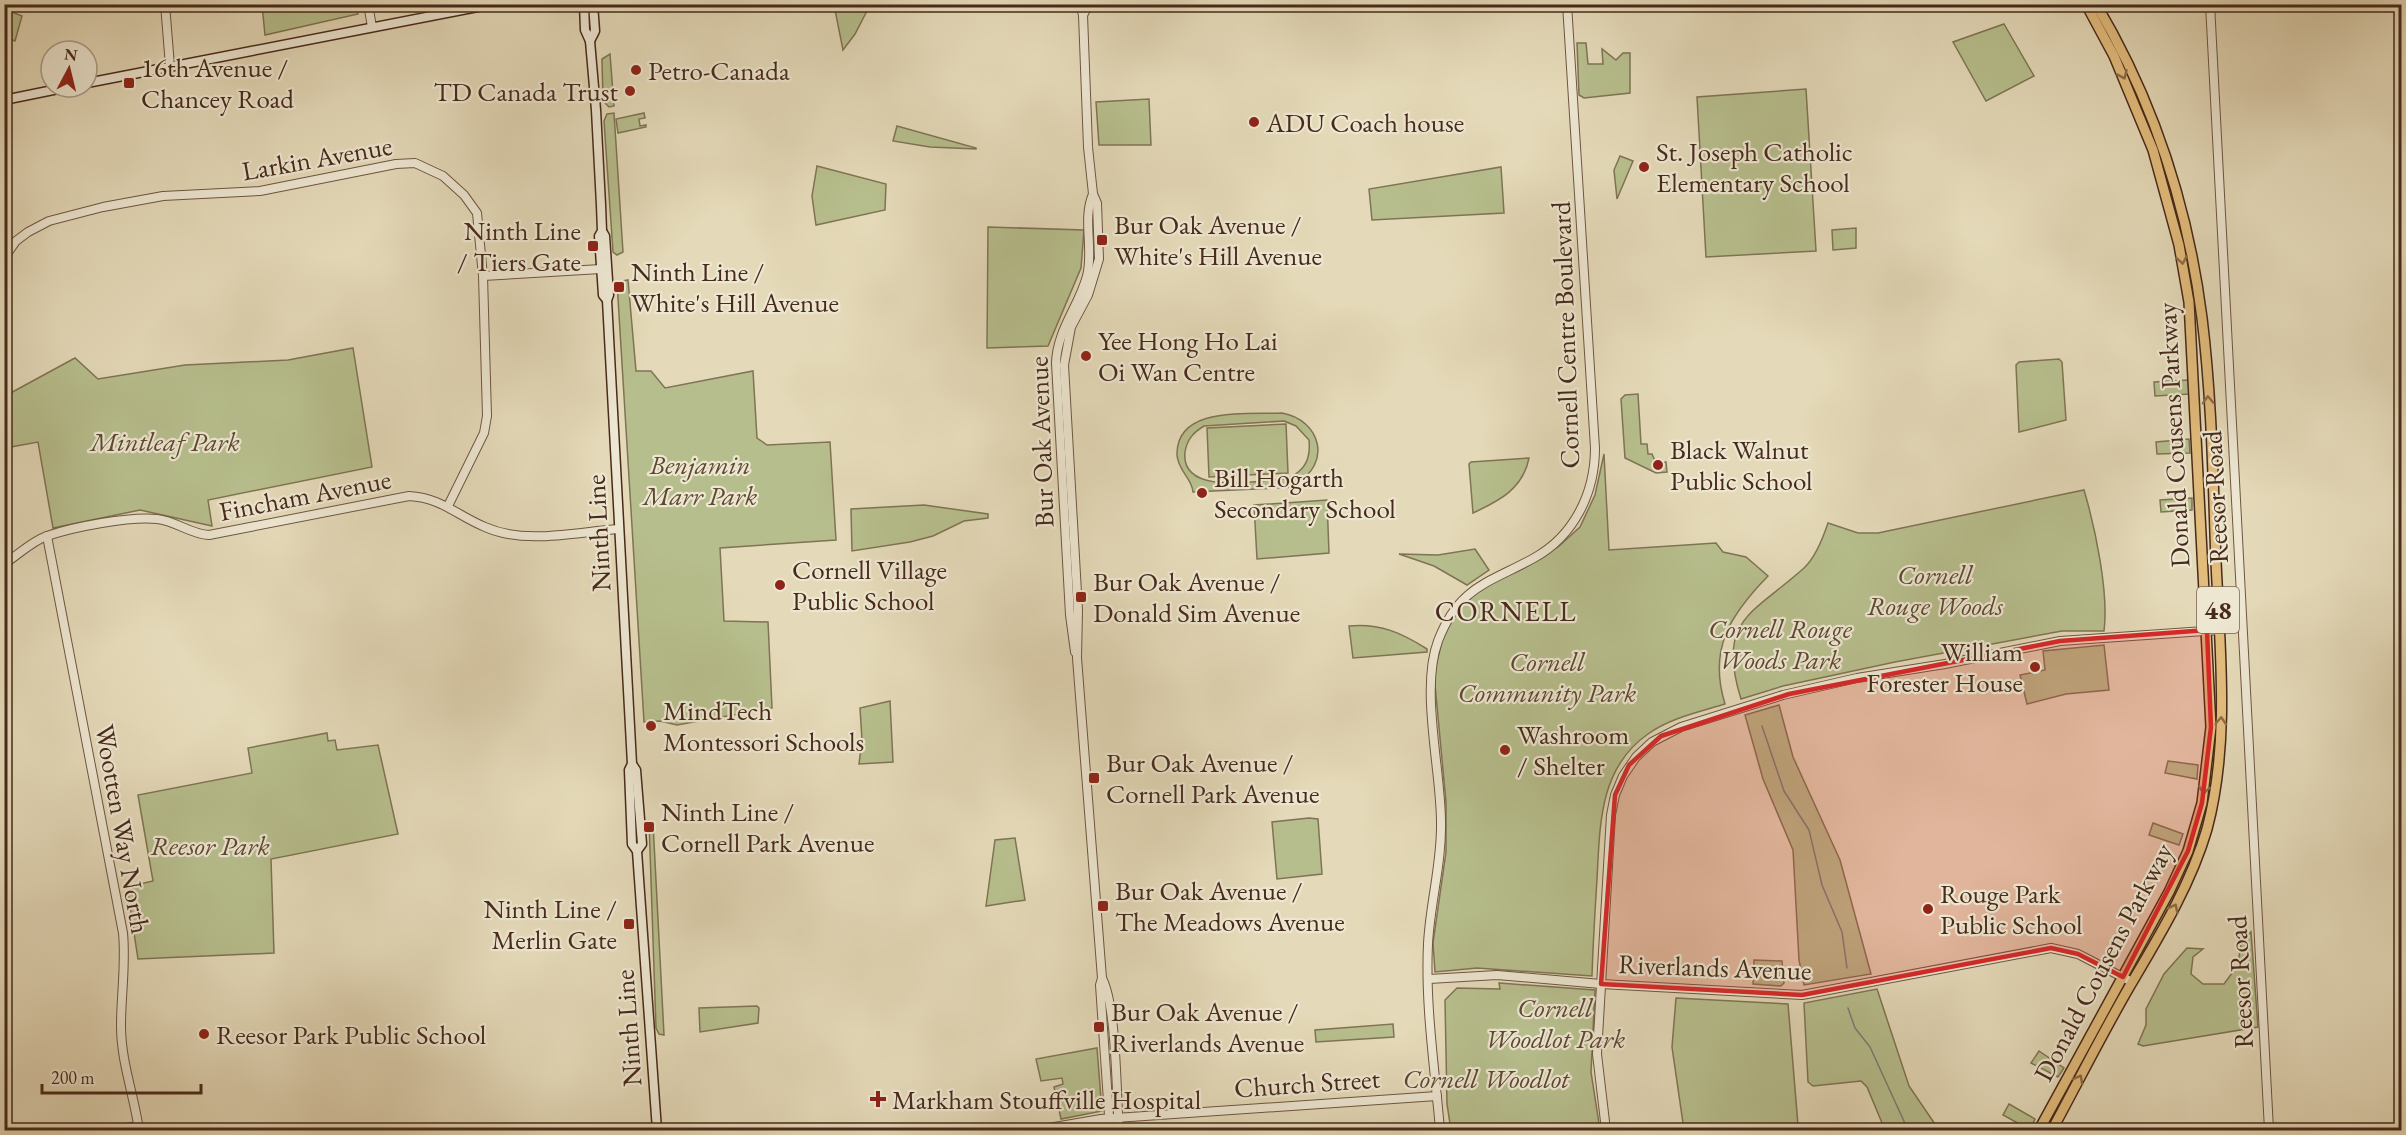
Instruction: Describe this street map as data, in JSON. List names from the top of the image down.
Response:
{
  "streets": {
    "main road": ["Donald Cousens Parkway", "Ninth Line", "48"],
    "street": [
      "Larkin Avenue",
      "Cornell Centre Boulevard",
      "Bur Oak Avenue",
      "Fincham Avenue",
      "Reesor Road",
      "Wootten Way North",
      "Riverlands Avenue",
      "Church Street"
    ]
  },
  "crossings": [
    ["Larkin Avenue", "Fincham Avenue"],
    ["Cornell Centre Boulevard", "Riverlands Avenue"],
    ["Cornell Centre Boulevard", "Church Street"],
    ["Donald Cousens Parkway", "Riverlands Avenue"],
    ["Bur Oak Avenue", "Church Street"],
    ["Fincham Avenue", "Ninth Line"],
    ["Fincham Avenue", "Wootten Way North"]
  ],
  "districts": ["CORNELL"],
  "parks": [
    "Mintleaf Park",
    "Benjamin Marr Park",
    "Cornell Rouge Woods",
    "Cornell Rouge Woods Park",
    "Cornell Community Park",
    "Reesor Park",
    "Cornell Woodlot Park",
    "Cornell Woodlot"
  ],
  "places": {
    "other": [
      "Petro-Canada",
      "TD Canada Trust",
      "ADU Coach house",
      "St. Joseph Catholic Elementary School",
      "Yee Hong Ho Lai Oi Wan Centre",
      "Black Walnut Public School",
      "Bill Hogarth Secondary School",
      "Cornell Village Public School",
      "William Forester House",
      "MindTech Montessori Schools",
      "Washroom / Shelter",
      "Rouge Park Public School",
      "Reesor Park Public School"
    ],
    "transit": [
      "16th Avenue / Chancey Road",
      "Bur Oak Avenue / White's Hill Avenue",
      "Ninth Line / Tiers Gate",
      "Ninth Line / White's Hill Avenue",
      "Bur Oak Avenue / Donald Sim Avenue",
      "Bur Oak Avenue / Cornell Park Avenue",
      "Ninth Line / Cornell Park Avenue",
      "Bur Oak Avenue / The Meadows Avenue",
      "Ninth Line / Merlin Gate",
      "Bur Oak Avenue / Riverlands Avenue"
    ],
    "health": ["Markham Stouffville Hospital"]
  },
  "scale_bar": "200 m",
  "north": "top"
}
